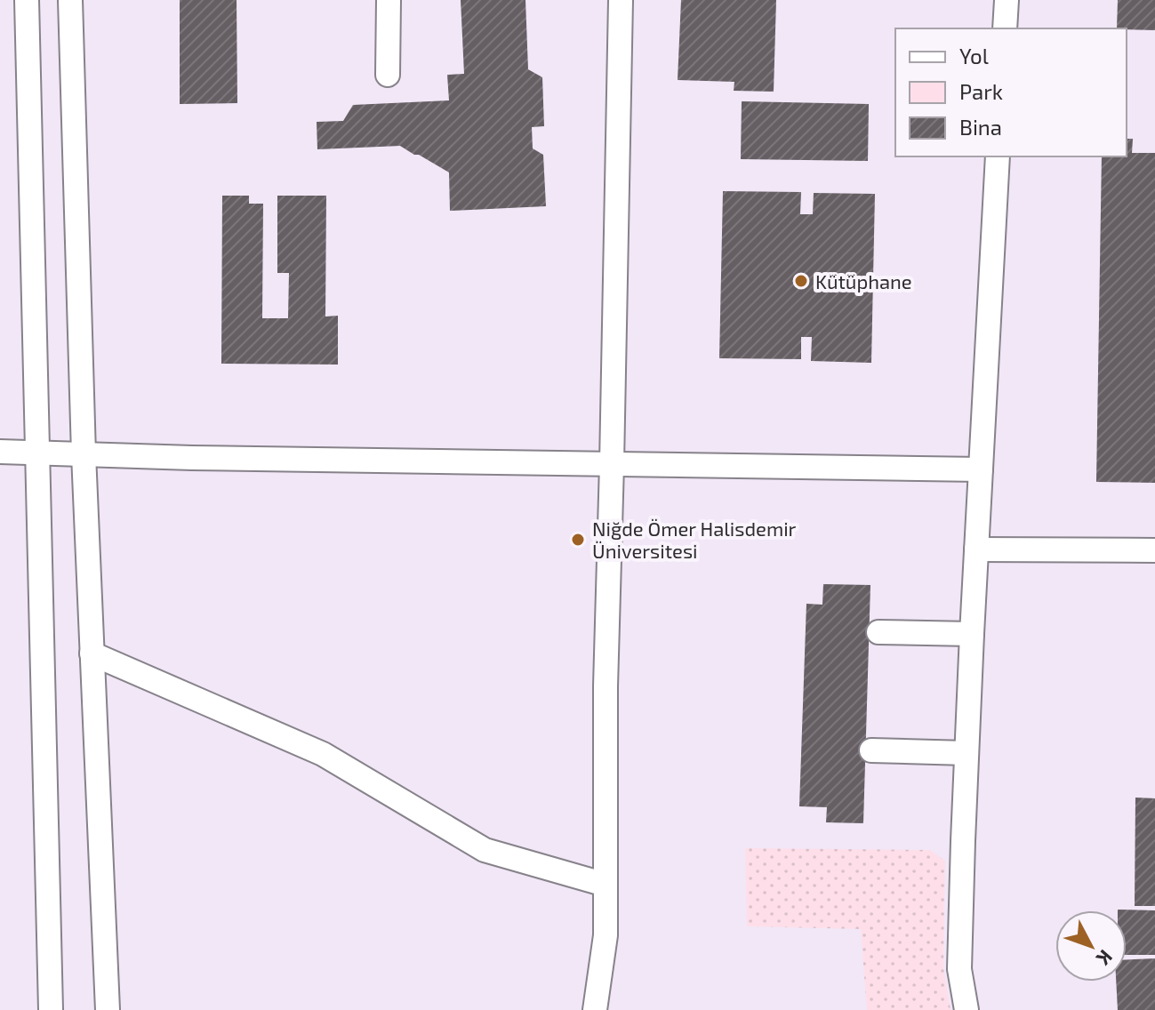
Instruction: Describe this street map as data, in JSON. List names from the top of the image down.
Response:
{
  "places": ["Kütüphane", "Niğde Ömer Halisdemir Üniversitesi"],
  "legend": ["Yol", "Park", "Bina"],
  "north": "bottom right"
}
